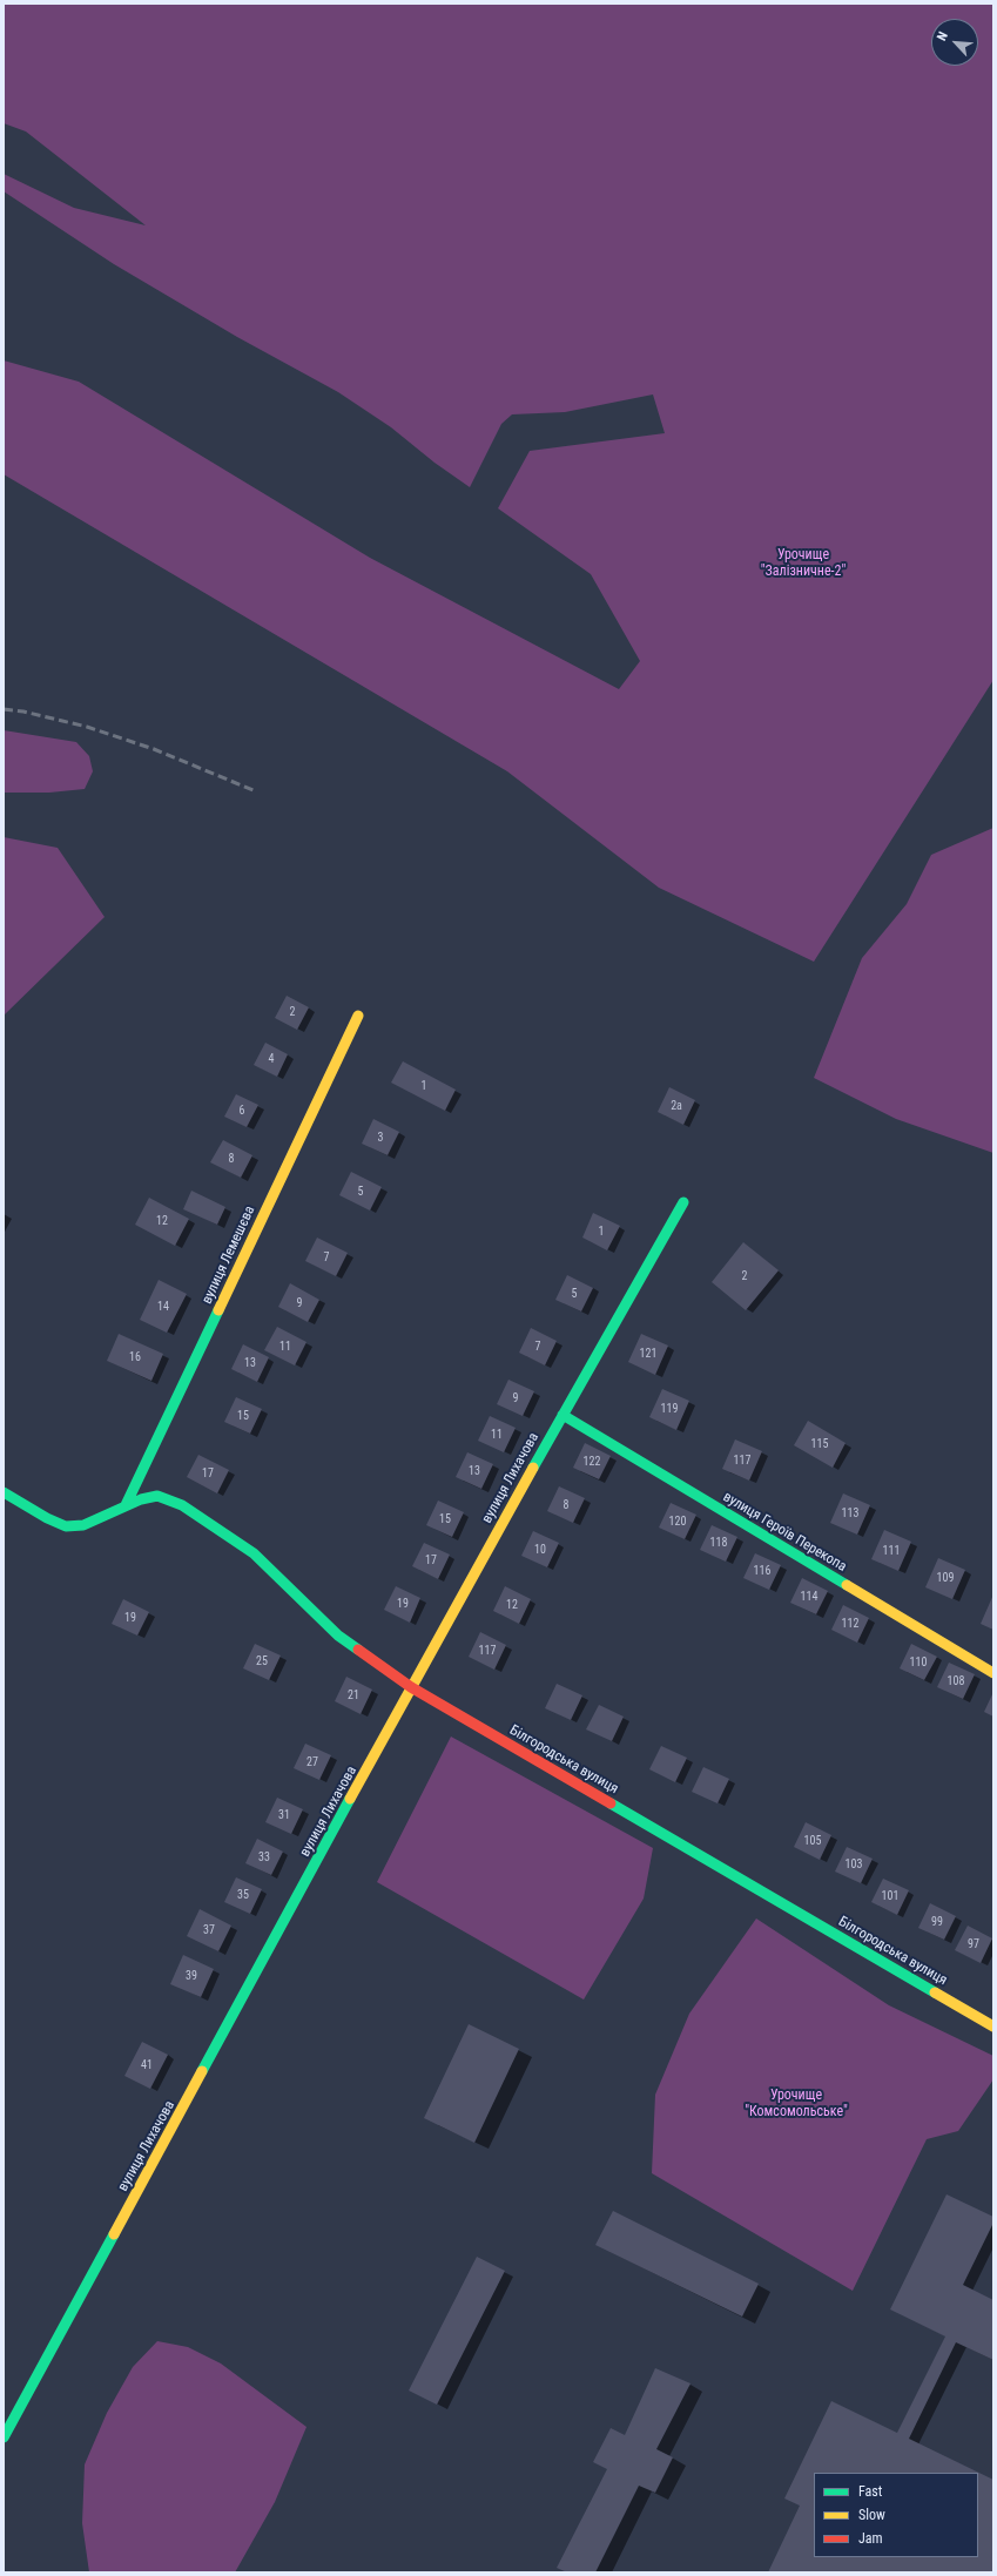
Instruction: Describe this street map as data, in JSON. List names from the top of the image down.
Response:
{
  "streets": {
    "street": [
      "вулиця Лемешєва",
      "вулиця Лихачова",
      "вулиця Героїв Перекопа",
      "Білгородська вулиця"
    ]
  },
  "crossings": [
    ["вулиця Лемешєва", "Білгородська вулиця"],
    ["вулиця Лихачова", "вулиця Героїв Перекопа"],
    ["вулиця Лихачова", "Білгородська вулиця"]
  ],
  "parks": ["Урочище \"Залізничне-2\"", "Урочище \"Комсомольське\""],
  "house_numbers": [
    "2",
    "4",
    "1",
    "2а",
    "6",
    "3",
    "8",
    "5",
    "12",
    "1",
    "7",
    "2",
    "5",
    "9",
    "14",
    "11",
    "7",
    "121",
    "16",
    "13",
    "9",
    "119",
    "15",
    "11",
    "115",
    "117",
    "122",
    "13",
    "17",
    "8",
    "113",
    "15",
    "120",
    "118",
    "10",
    "111",
    "17",
    "116",
    "109",
    "114",
    "19",
    "12",
    "19",
    "112",
    "117",
    "25",
    "110",
    "108",
    "21",
    "27",
    "31",
    "105",
    "33",
    "103",
    "35",
    "101",
    "99",
    "37",
    "97",
    "39",
    "41"
  ],
  "legend": ["Fast", "Slow", "Jam"],
  "north": "top left"
}
